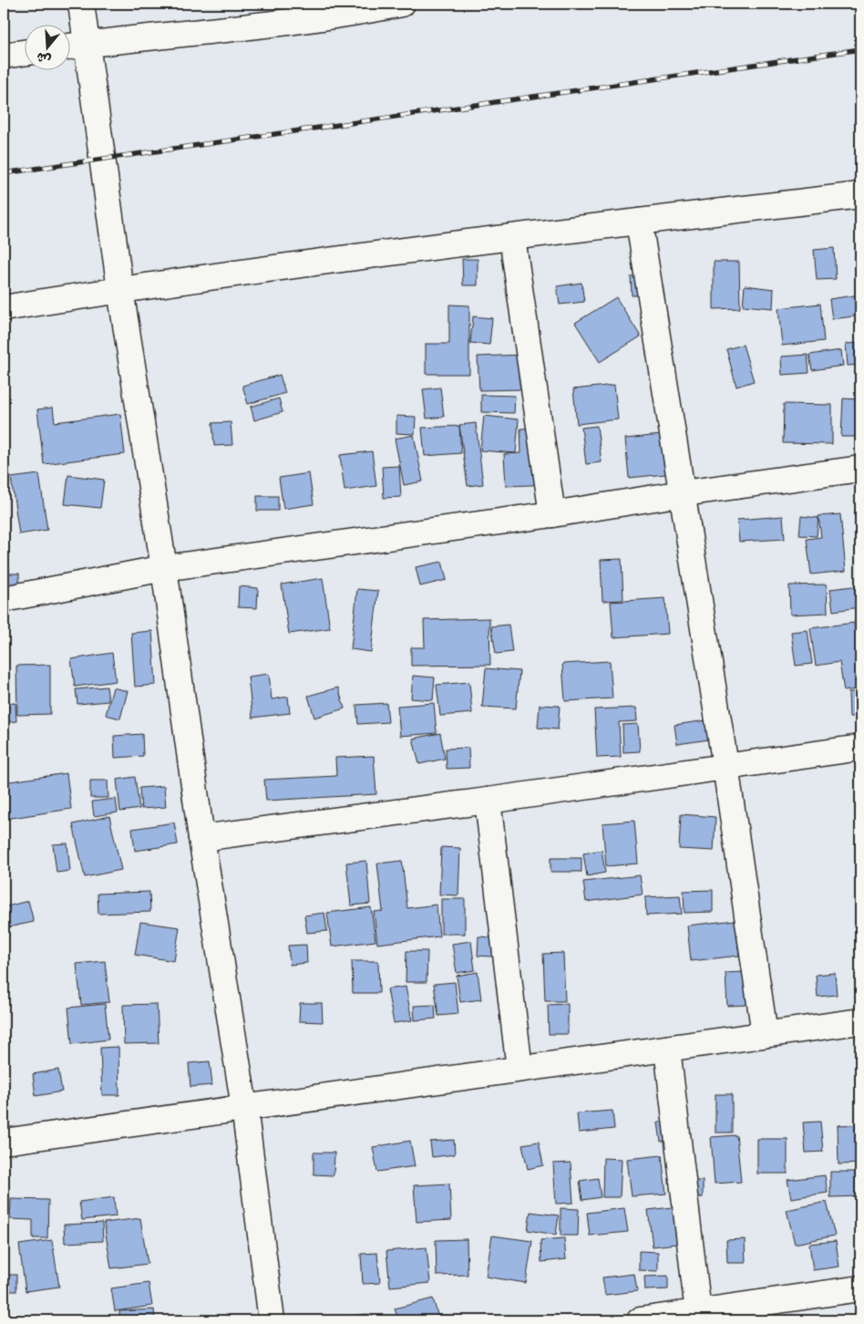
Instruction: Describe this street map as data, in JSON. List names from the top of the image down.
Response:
{
  "north": "bottom"
}
